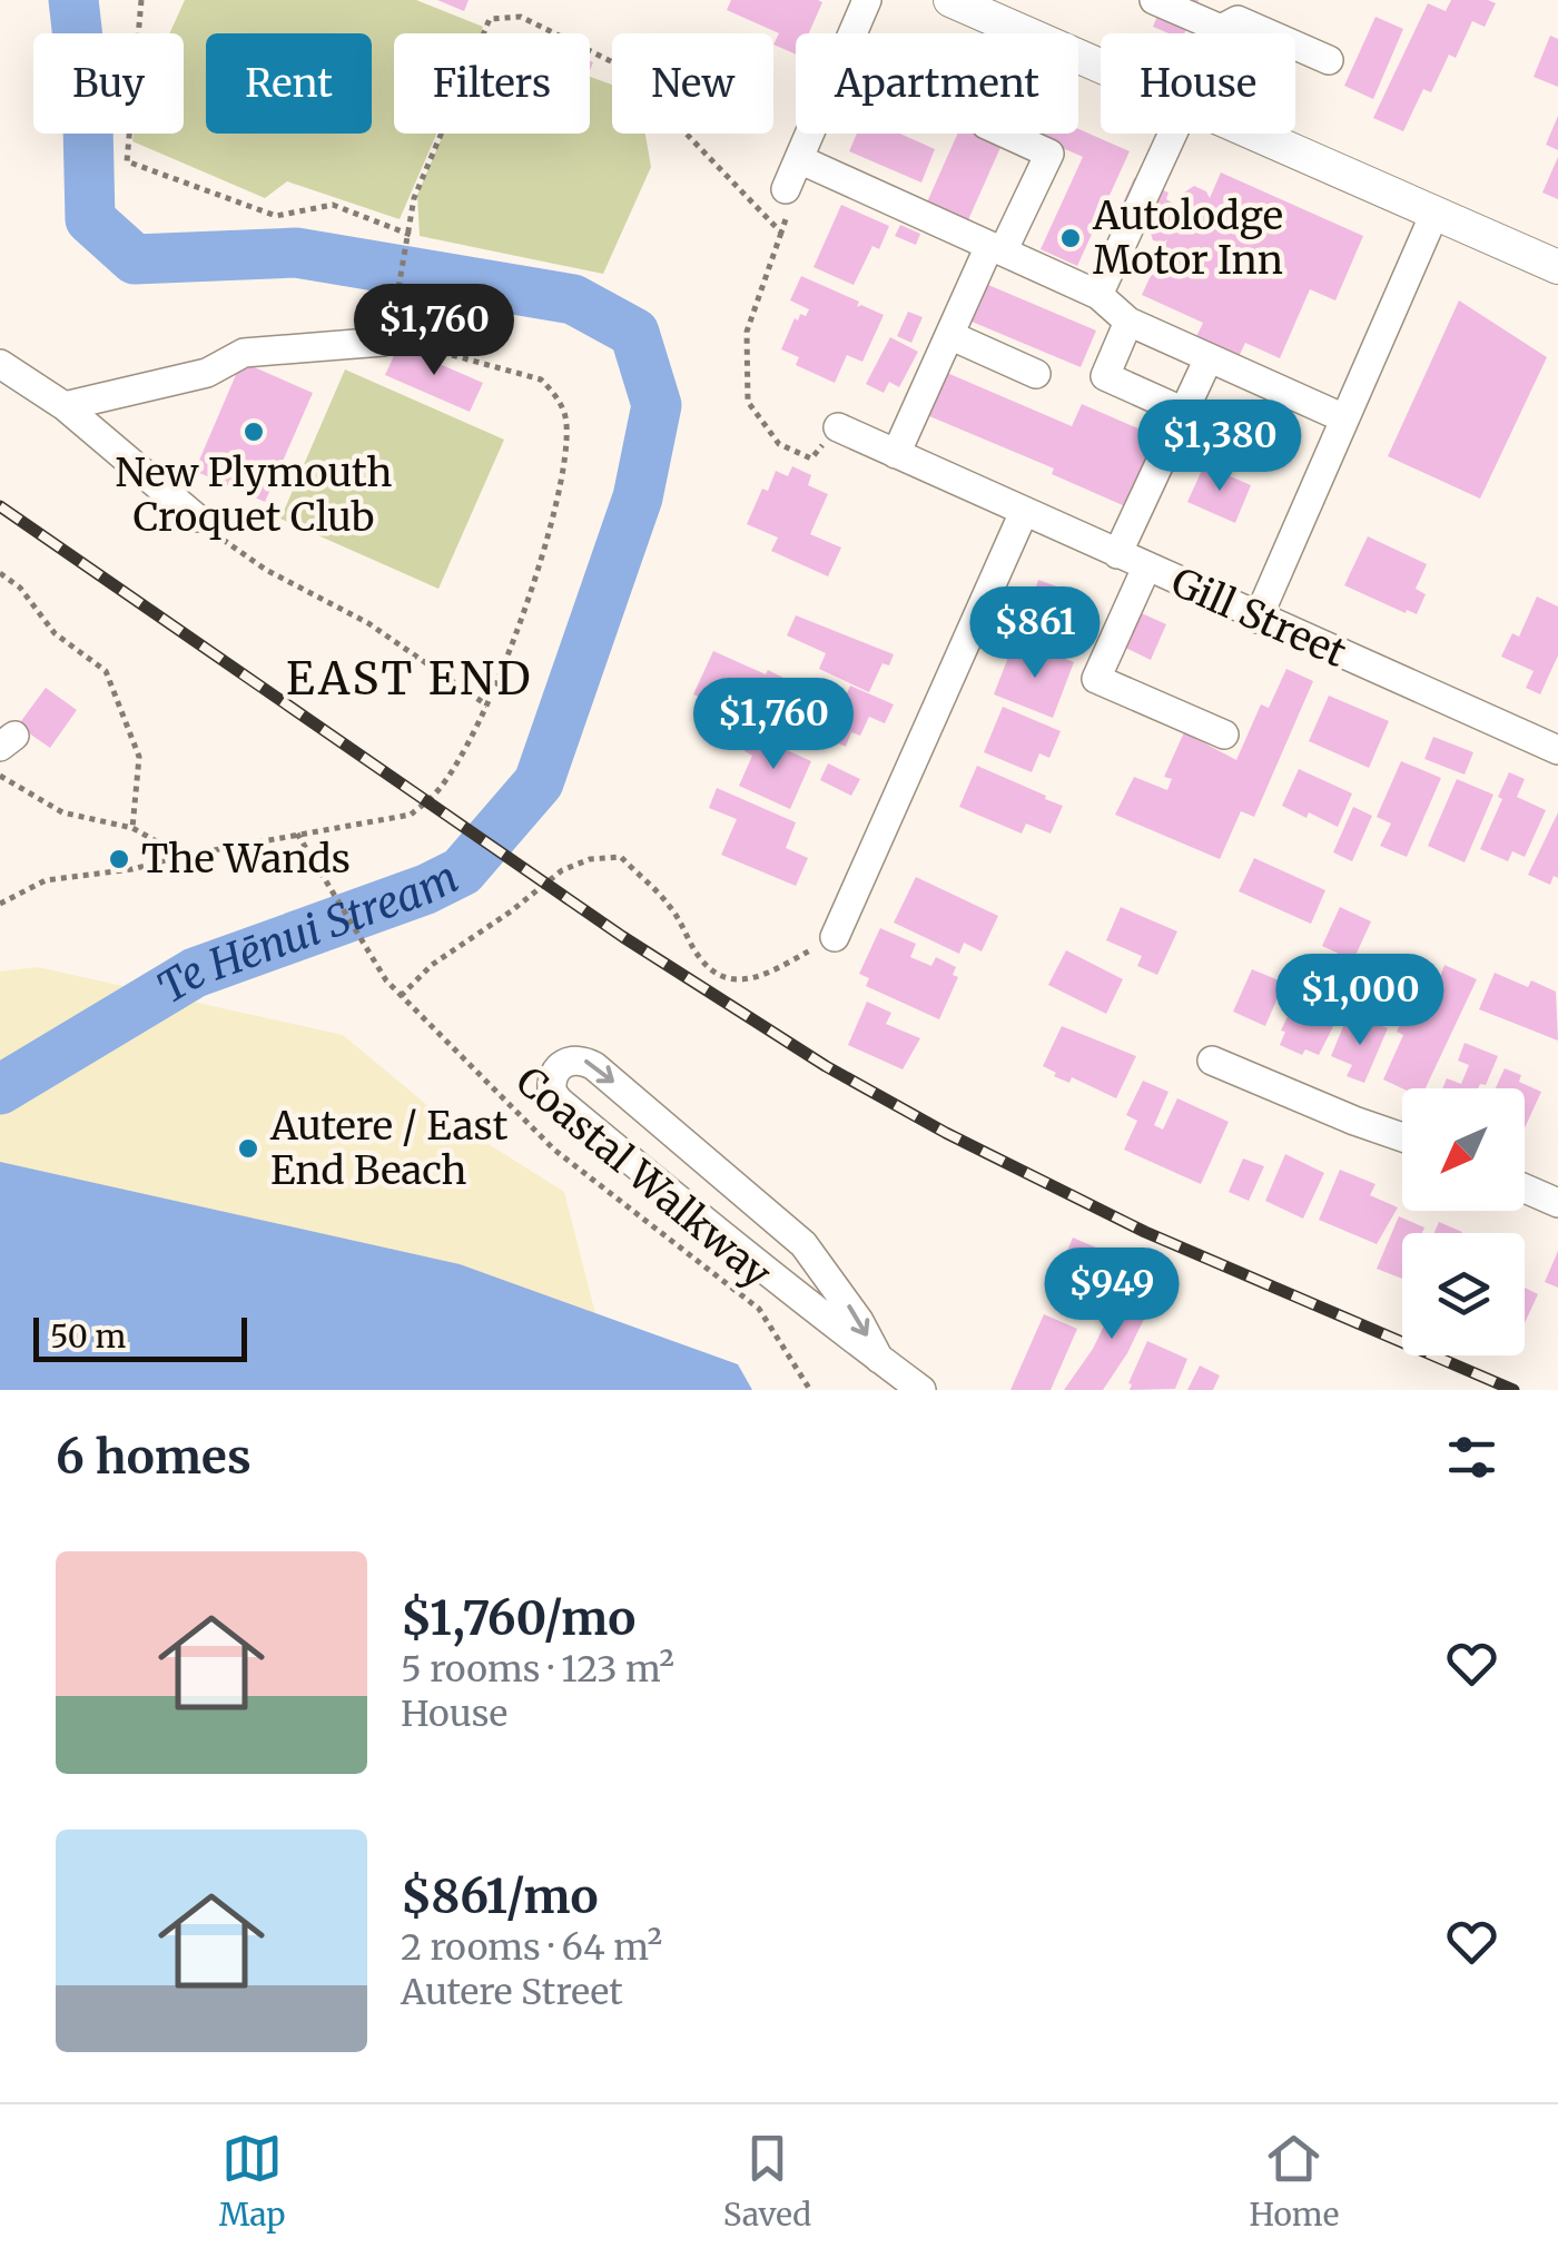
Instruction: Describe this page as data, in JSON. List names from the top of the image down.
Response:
{
  "streets": {
    "street": ["Gill Street"],
    "path": ["Coastal Walkway"]
  },
  "districts": ["EAST END"],
  "water": ["Te Hēnui Stream"],
  "places": [
    "Autolodge Motor Inn",
    "New Plymouth Croquet Club",
    "The Wands",
    "Autere / East End Beach"
  ],
  "scale_bar": "50 m",
  "north": "bottom left",
  "page": {
    "chip": [
      "Buy",
      "Rent",
      "Filters",
      "New",
      "Apartment",
      "House"
    ],
    "price": [
      "$1,760",
      "$1,380",
      "$861",
      "$1,760",
      "$1,000",
      "$949"
    ],
    "scale": "50 m",
    "heading": "6 homes",
    "list": [
      {
        "name": "$1,760/mo",
        "note": "5 rooms · 123 m² · House"
      },
      {
        "name": "$861/mo",
        "note": "2 rooms · 64 m² · Autere Street"
      }
    ],
    "tabs": ["Map", "Saved", "Home"]
  }
}
